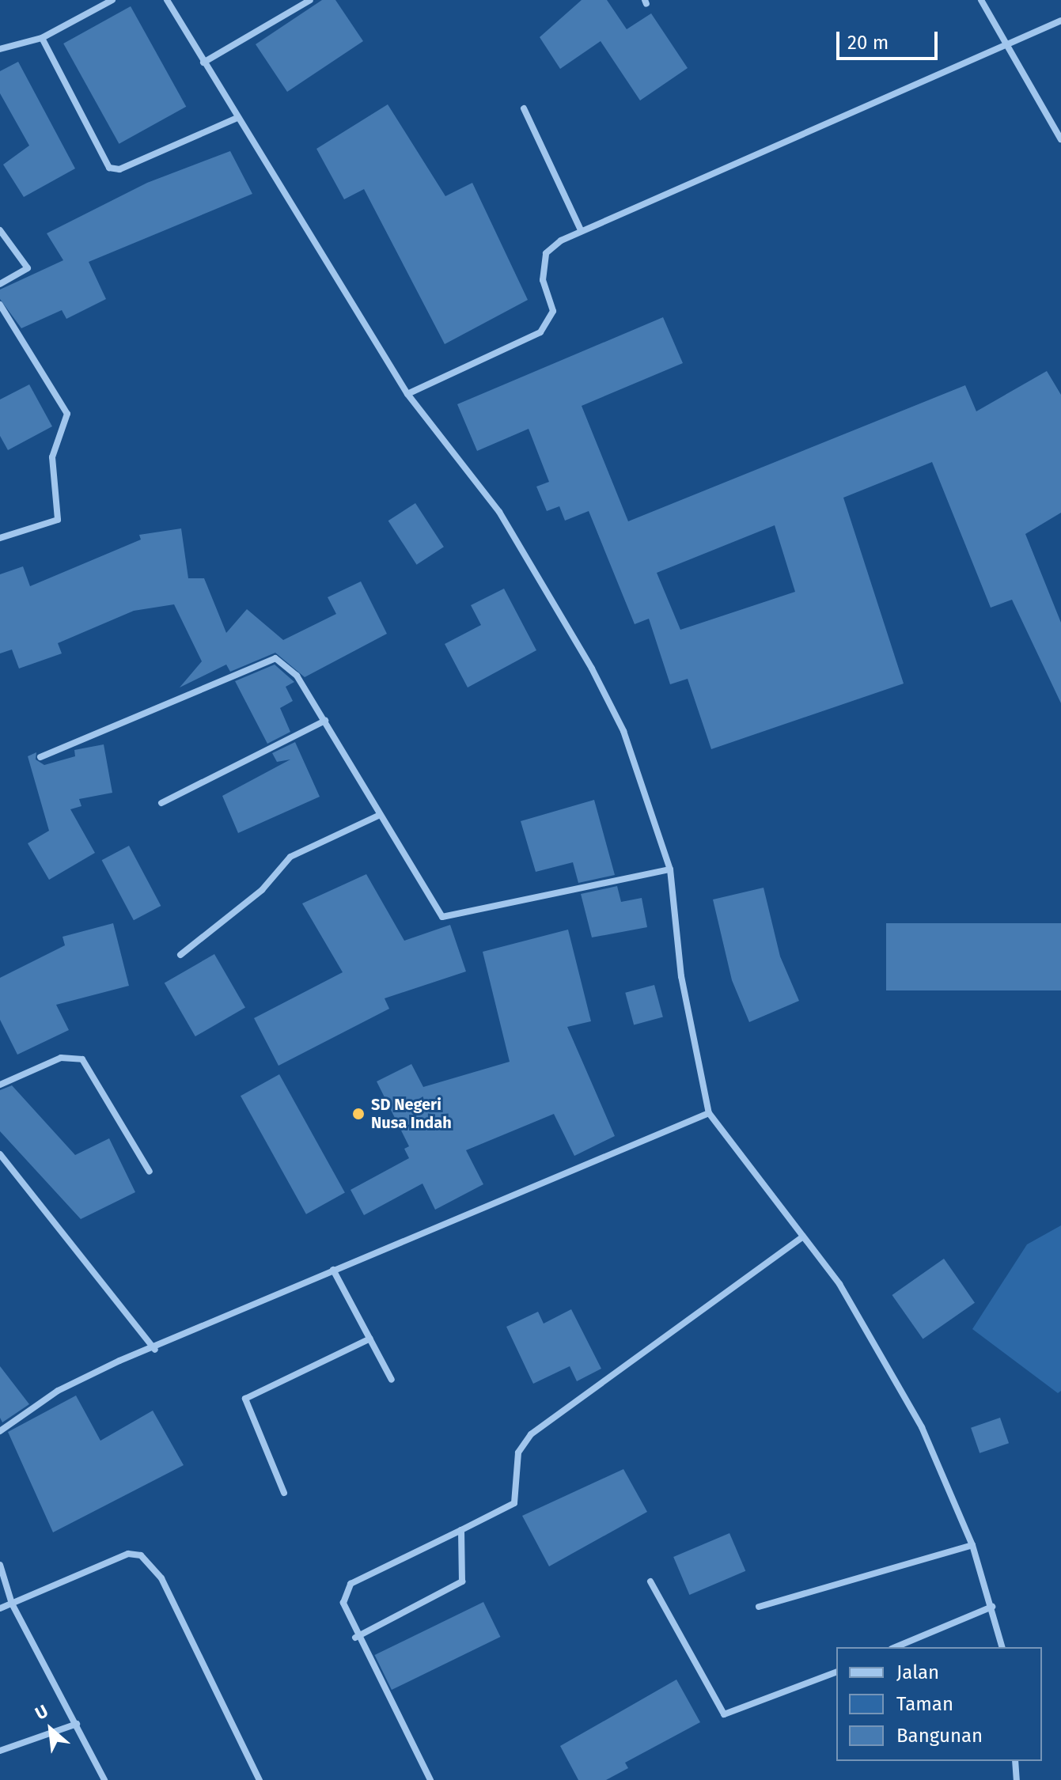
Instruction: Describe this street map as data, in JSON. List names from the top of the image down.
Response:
{
  "places": ["SD Negeri Nusa Indah"],
  "legend": ["Jalan", "Taman", "Bangunan"],
  "scale_bar": "20 m",
  "north": "top left"
}
